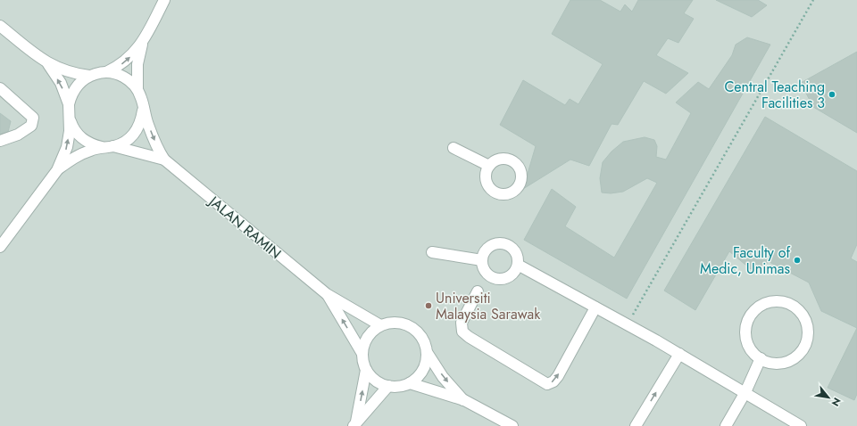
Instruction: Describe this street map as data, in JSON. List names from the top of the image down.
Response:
{
  "streets": {
    "street": ["JALAN RAMIN"]
  },
  "places": ["Central Teaching Facilities 3", "Faculty of Medic, Unimas", "Universiti Malaysia Sarawak"],
  "north": "bottom right"
}
